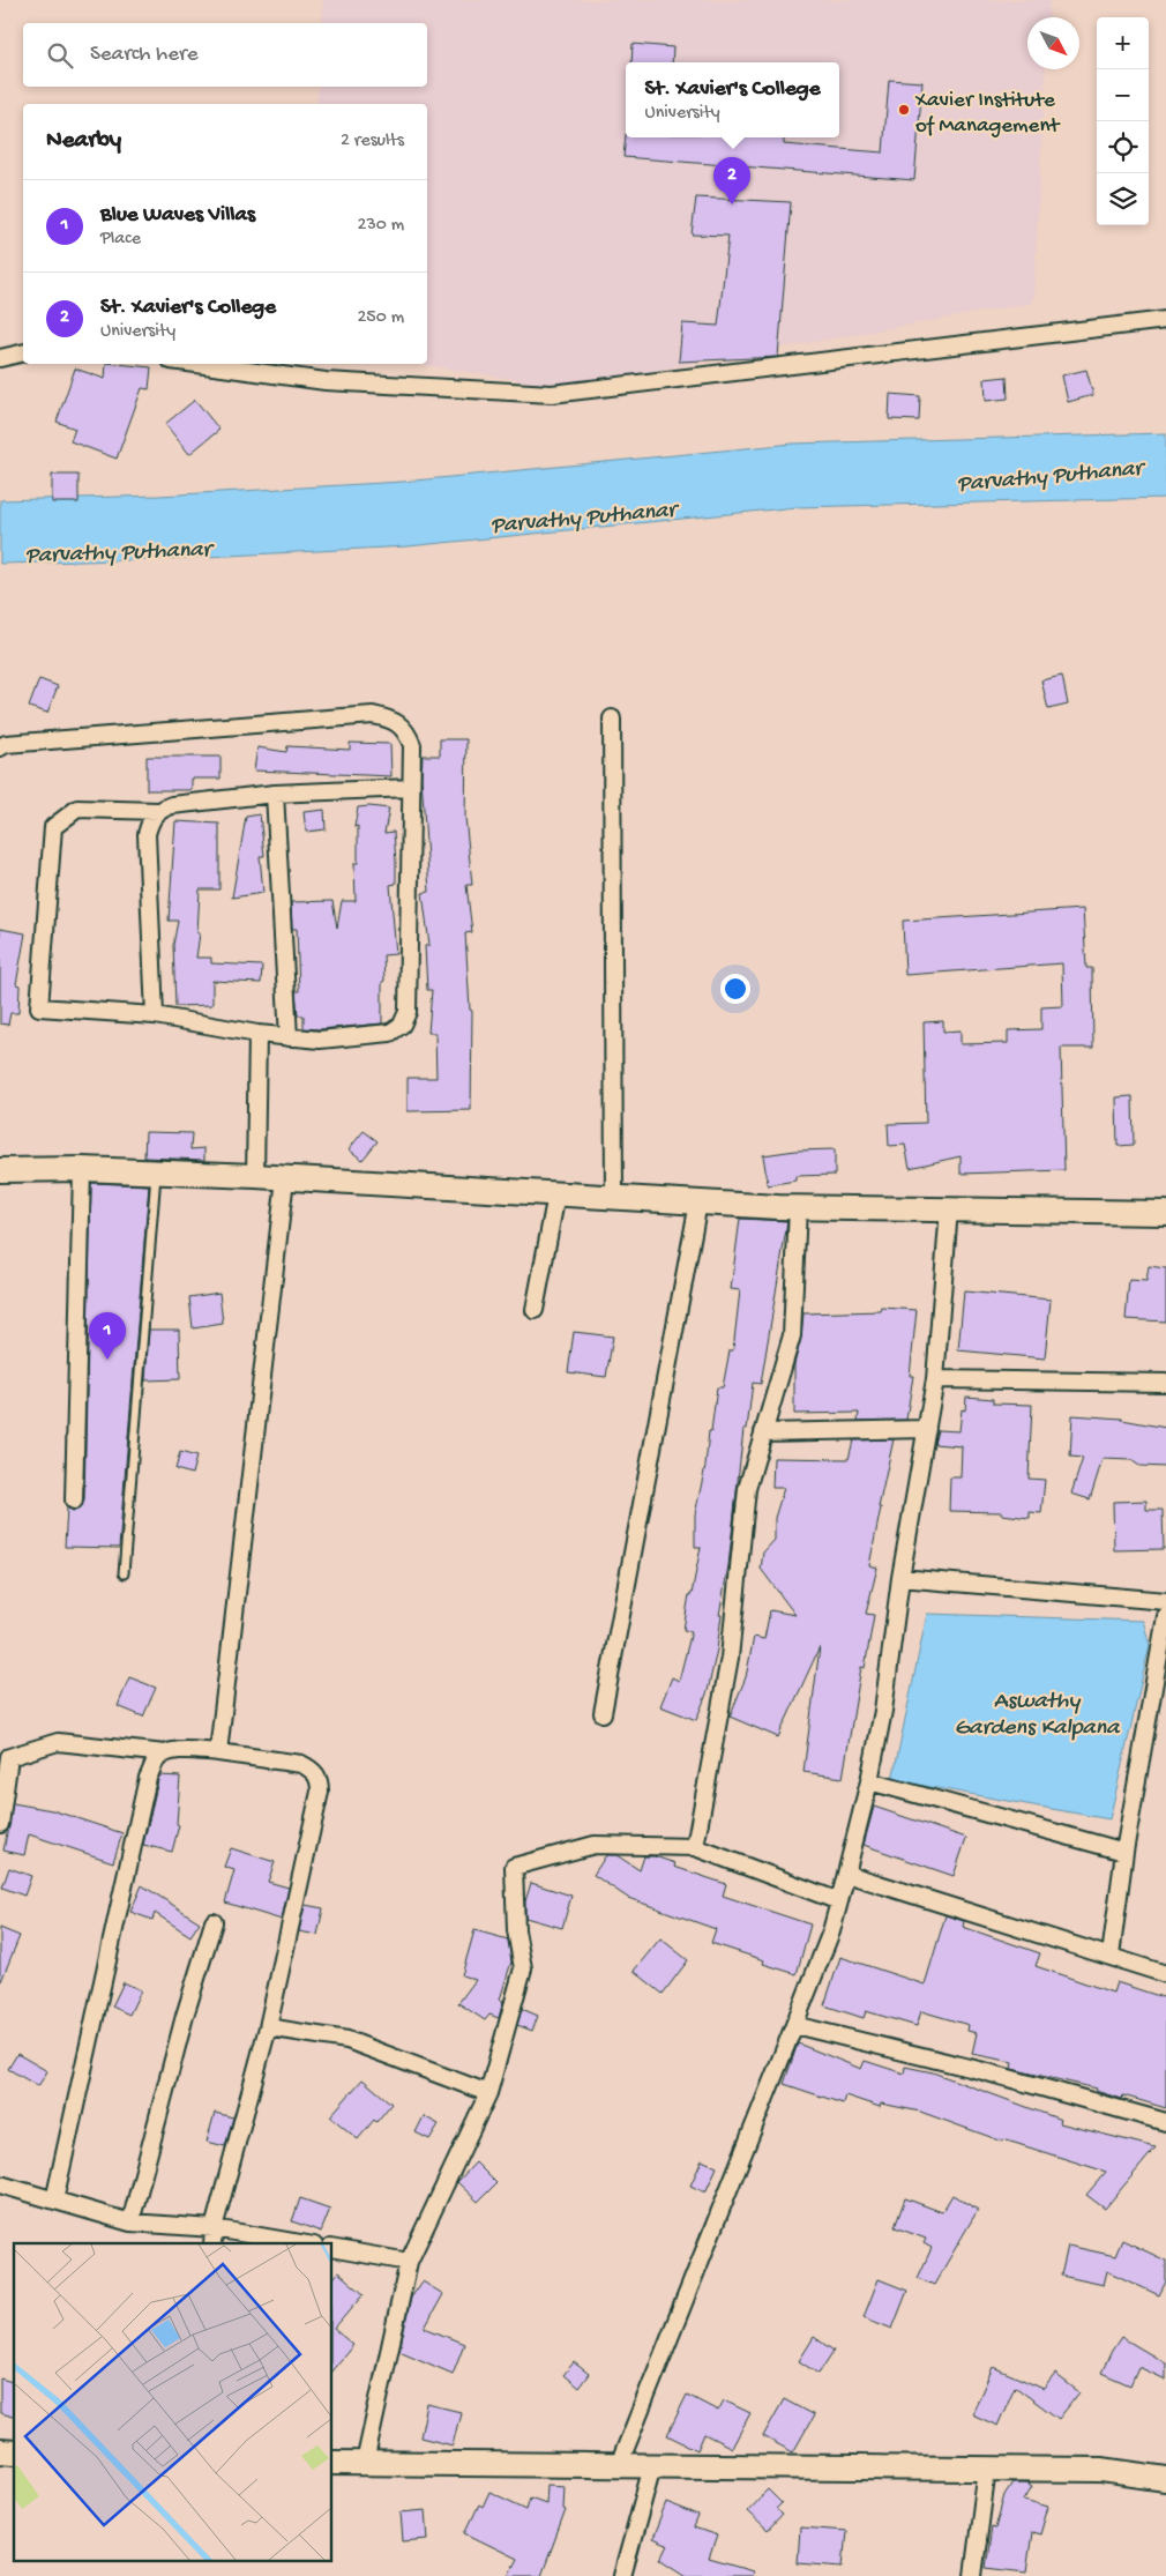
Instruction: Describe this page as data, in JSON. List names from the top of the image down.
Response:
{
  "water": ["Parvathy Puthanar", "Aswathy Gardens Kalpana"],
  "places": ["Xavier Institute of Management"],
  "north": "bottom right",
  "page": {
    "map_buttons": ["+", "−"],
    "search": "Search here",
    "popup": ["St. Xavier's College", "University"],
    "heading": ["Nearby", "2 results"],
    "pins": ["2", "1"],
    "list": [
      {
        "mark": "1",
        "name": "Blue Waves Villas",
        "note": "Place",
        "value": "230 m"
      },
      {
        "mark": "2",
        "name": "St. Xavier's College",
        "note": "University",
        "value": "250 m"
      }
    ]
  }
}
